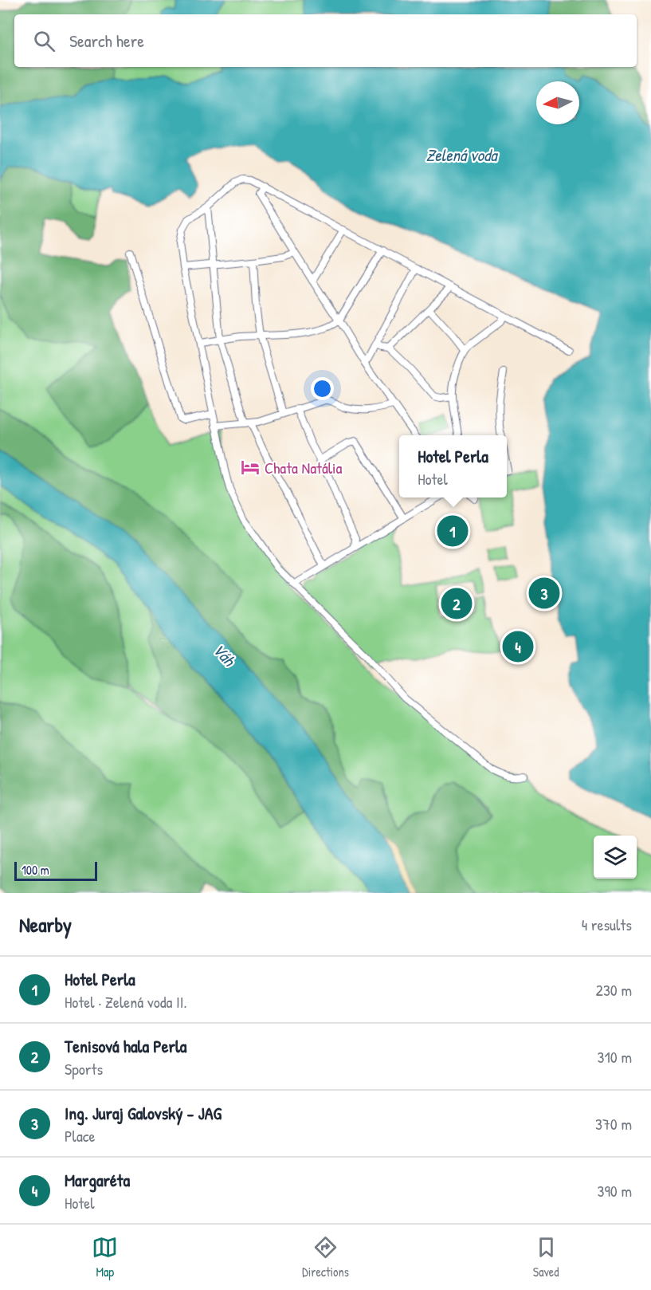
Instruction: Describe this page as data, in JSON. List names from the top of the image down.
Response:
{
  "water": ["Zelená voda", "Váh"],
  "places": {
    "hotel": ["Chata Natália"]
  },
  "scale_bar": "100 m",
  "north": "left",
  "page": {
    "search": "Search here",
    "popup": ["Hotel Perla", "Hotel"],
    "pins": [
      "1",
      "3",
      "2",
      "4"
    ],
    "scale": "100 m",
    "heading": ["Nearby", "4 results"],
    "list": [
      {
        "mark": "1",
        "name": "Hotel Perla",
        "note": "Hotel · Zelená voda II.",
        "value": "230 m"
      },
      {
        "mark": "2",
        "name": "Tenisová hala Perla",
        "note": "Sports",
        "value": "310 m"
      },
      {
        "mark": "3",
        "name": "Ing. Juraj Galovský - JAG",
        "note": "Place",
        "value": "370 m"
      },
      {
        "mark": "4",
        "name": "Margaréta",
        "note": "Hotel",
        "value": "390 m"
      }
    ],
    "nav": ["Map", "Directions", "Saved"]
  }
}
